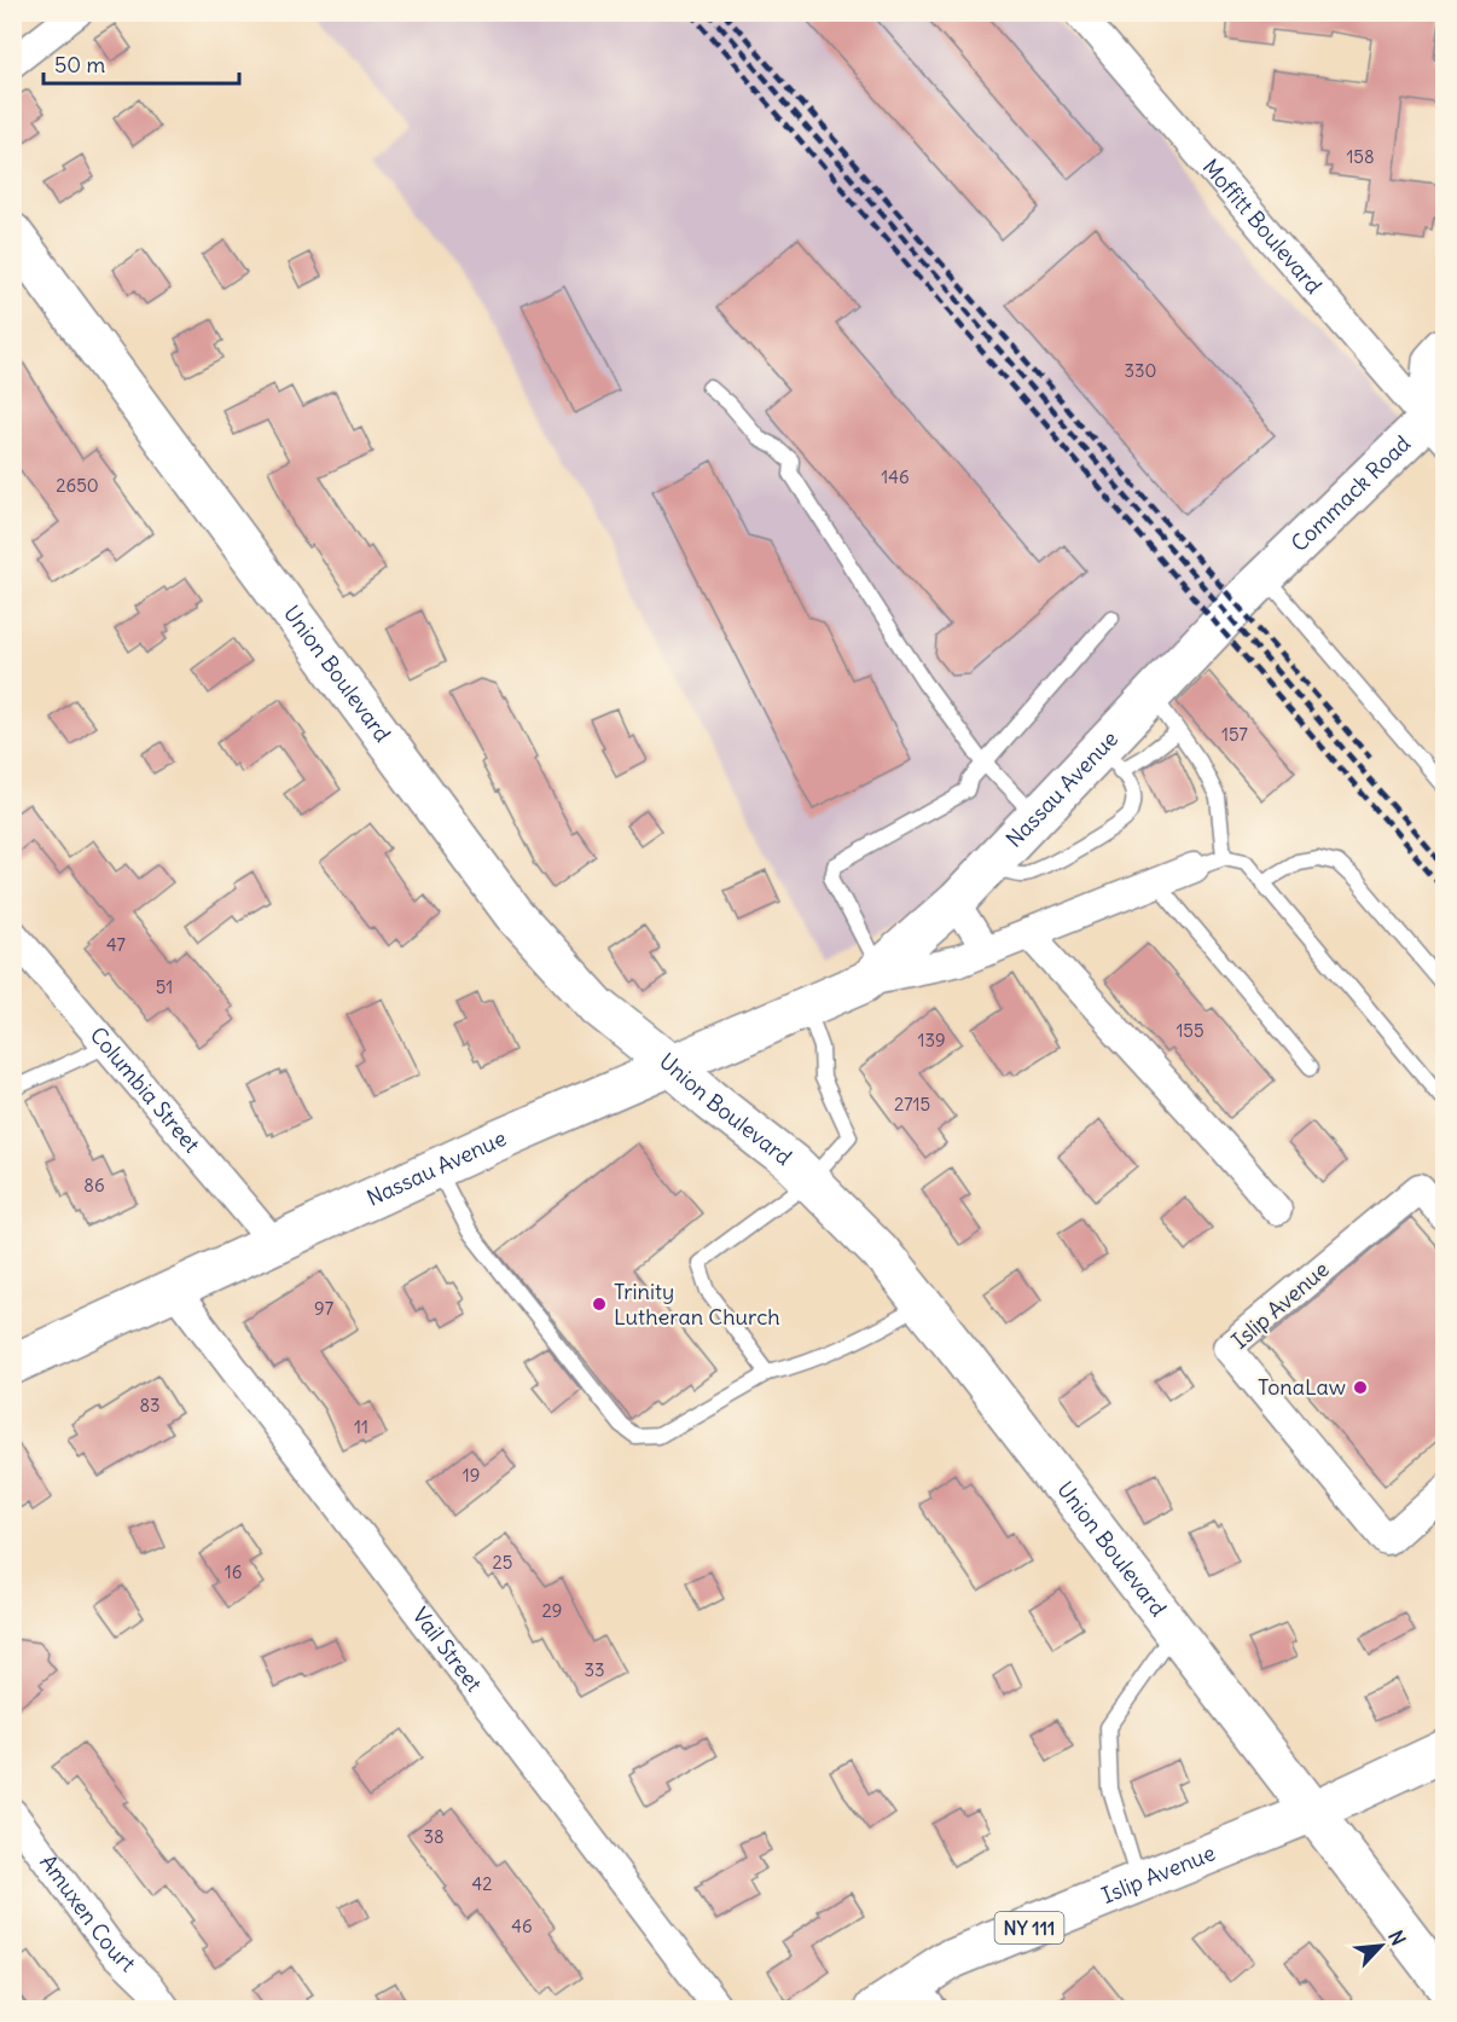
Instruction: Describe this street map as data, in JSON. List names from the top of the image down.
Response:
{
  "streets": {
    "main road": [
      "Commack Road",
      "Union Boulevard",
      "Nassau Avenue",
      "Islip Avenue",
      "NY 111"
    ],
    "street": [
      "Moffitt Boulevard",
      "Columbia Street",
      "Vail Street",
      "Amuxen Court"
    ]
  },
  "crossings": [
    ["Moffitt Boulevard", "Commack Road"],
    ["Commack Road", "Nassau Avenue"],
    ["Union Boulevard", "Nassau Avenue"],
    ["Union Boulevard", "Islip Avenue"],
    ["Nassau Avenue", "Columbia Street"],
    ["Nassau Avenue", "Vail Street"]
  ],
  "places": ["Trinity Lutheran Church", "TonaLaw"],
  "house_numbers": [
    "158",
    "330",
    "146",
    "2650",
    "157",
    "47",
    "51",
    "155",
    "139",
    "2715",
    "86",
    "97",
    "83",
    "11",
    "19",
    "25",
    "16",
    "29",
    "33",
    "38",
    "42",
    "46"
  ],
  "scale_bar": "50 m",
  "north": "top right"
}
